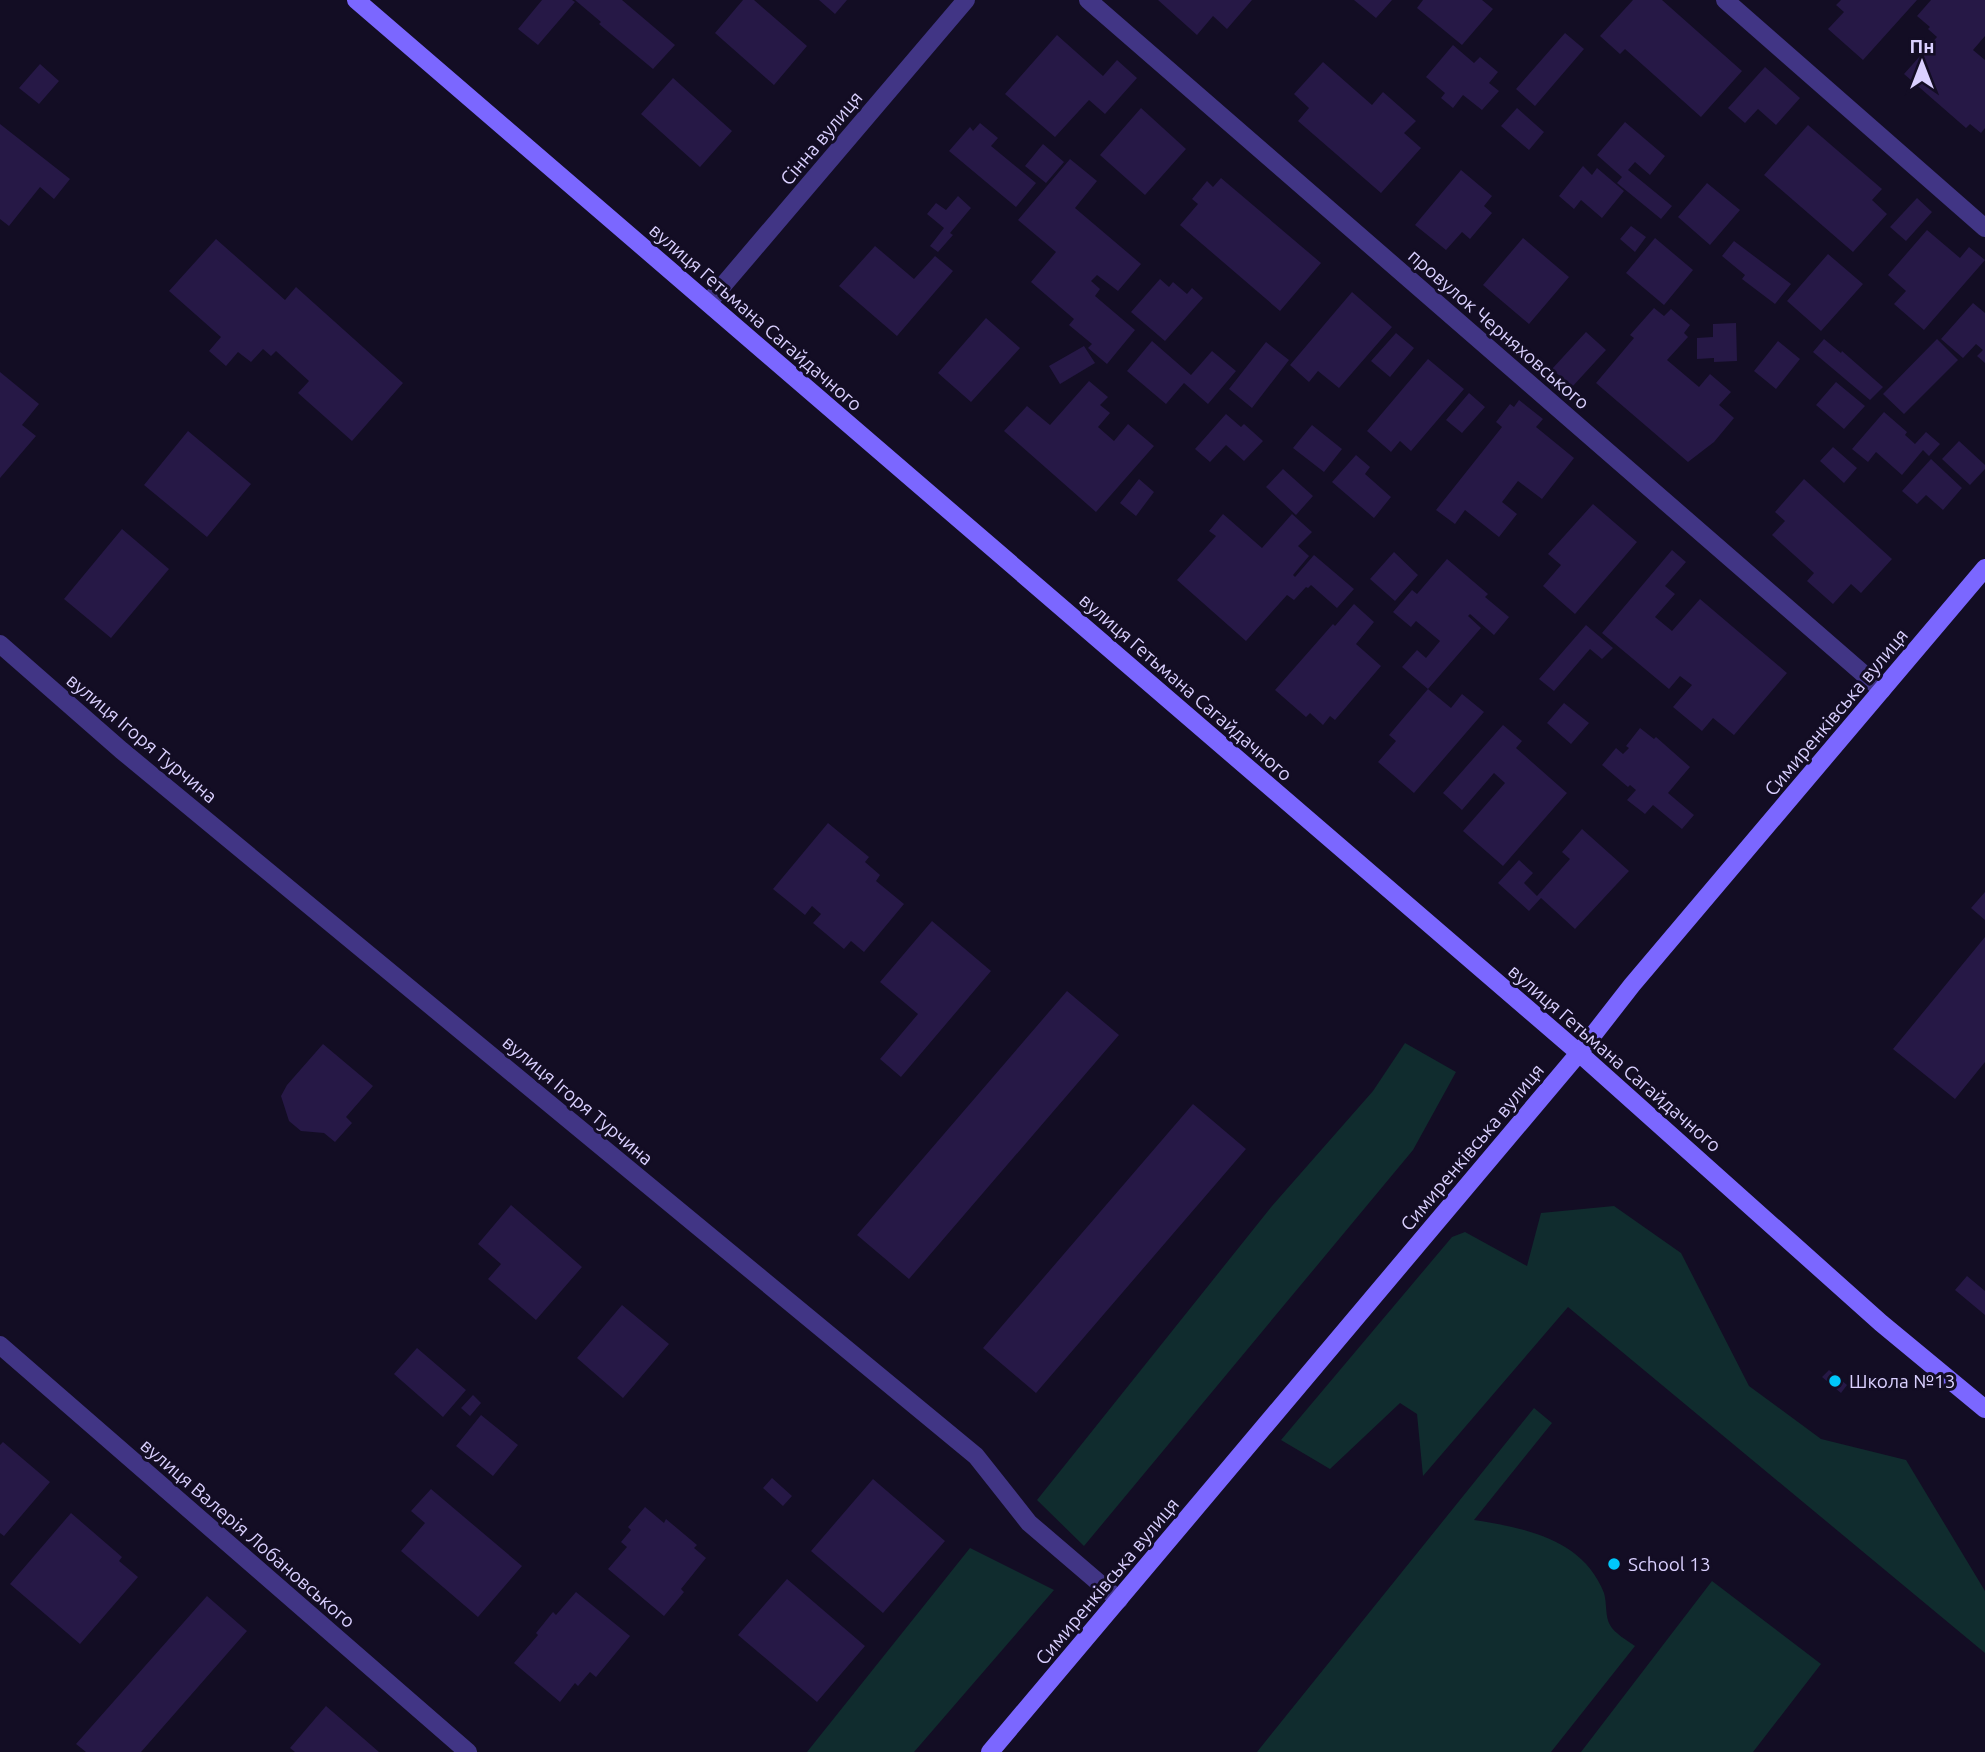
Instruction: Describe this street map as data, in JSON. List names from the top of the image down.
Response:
{
  "streets": {
    "main road": ["вулиця Гетьмана Сагайдачного", "Симиренківська вулиця"],
    "street": [
      "Сінна вулиця",
      "провулок Черняховського",
      "вулиця Ігоря Турчина",
      "вулиця Валерія Лобановського"
    ]
  },
  "crossings": [
    ["Сінна вулиця", "вулиця Гетьмана Сагайдачного"],
    ["вулиця Гетьмана Сагайдачного", "Симиренківська вулиця"],
    ["провулок Черняховського", "Симиренківська вулиця"],
    ["Симиренківська вулиця", "вулиця Ігоря Турчина"]
  ],
  "places": ["Школа №13", "School 13"],
  "north": "top"
}
